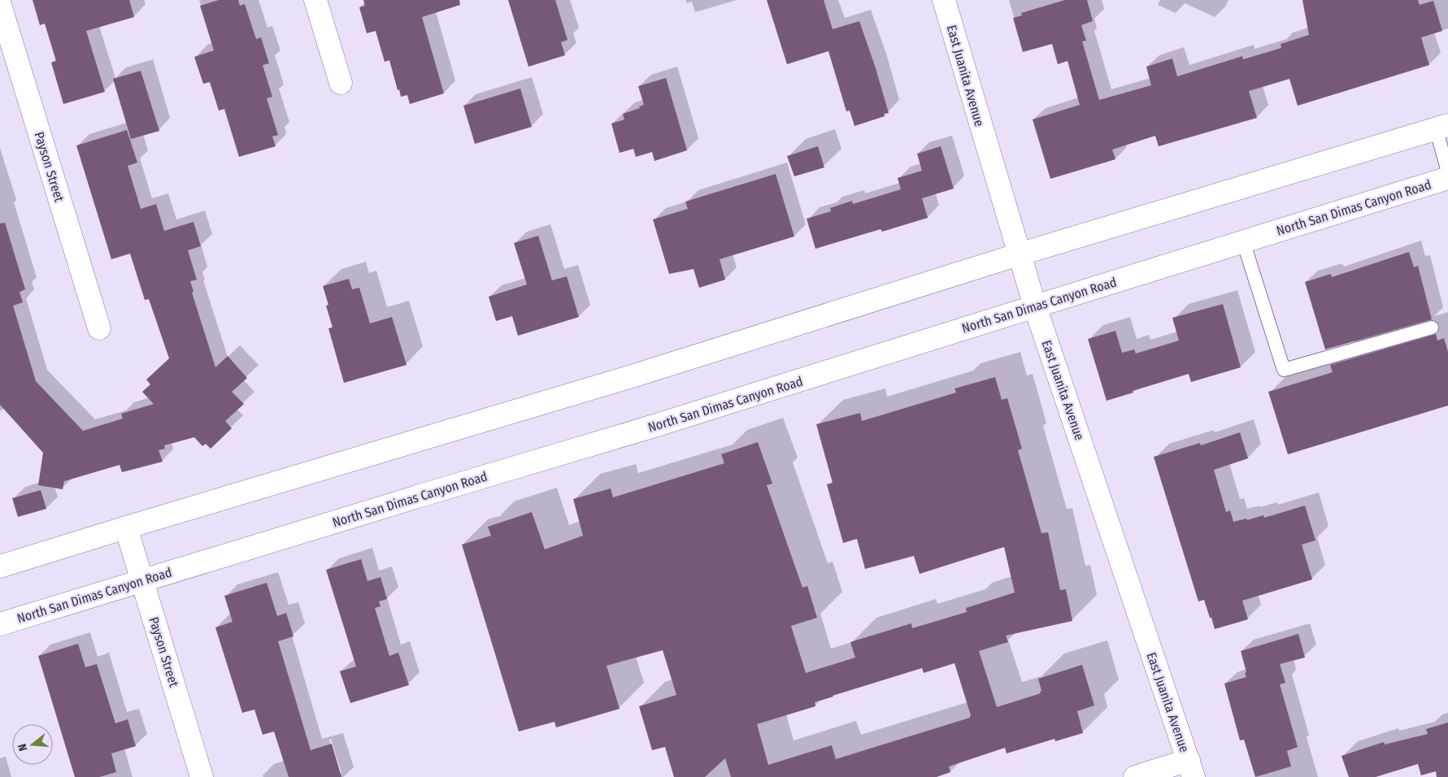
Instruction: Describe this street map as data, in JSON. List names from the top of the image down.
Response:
{
  "streets": {
    "main road": ["East Juanita Avenue", "Payson Street", "North San Dimas Canyon Road"]
  },
  "crossings": [
    ["East Juanita Avenue", "North San Dimas Canyon Road"],
    ["Payson Street", "North San Dimas Canyon Road"]
  ],
  "north": "left"
}
